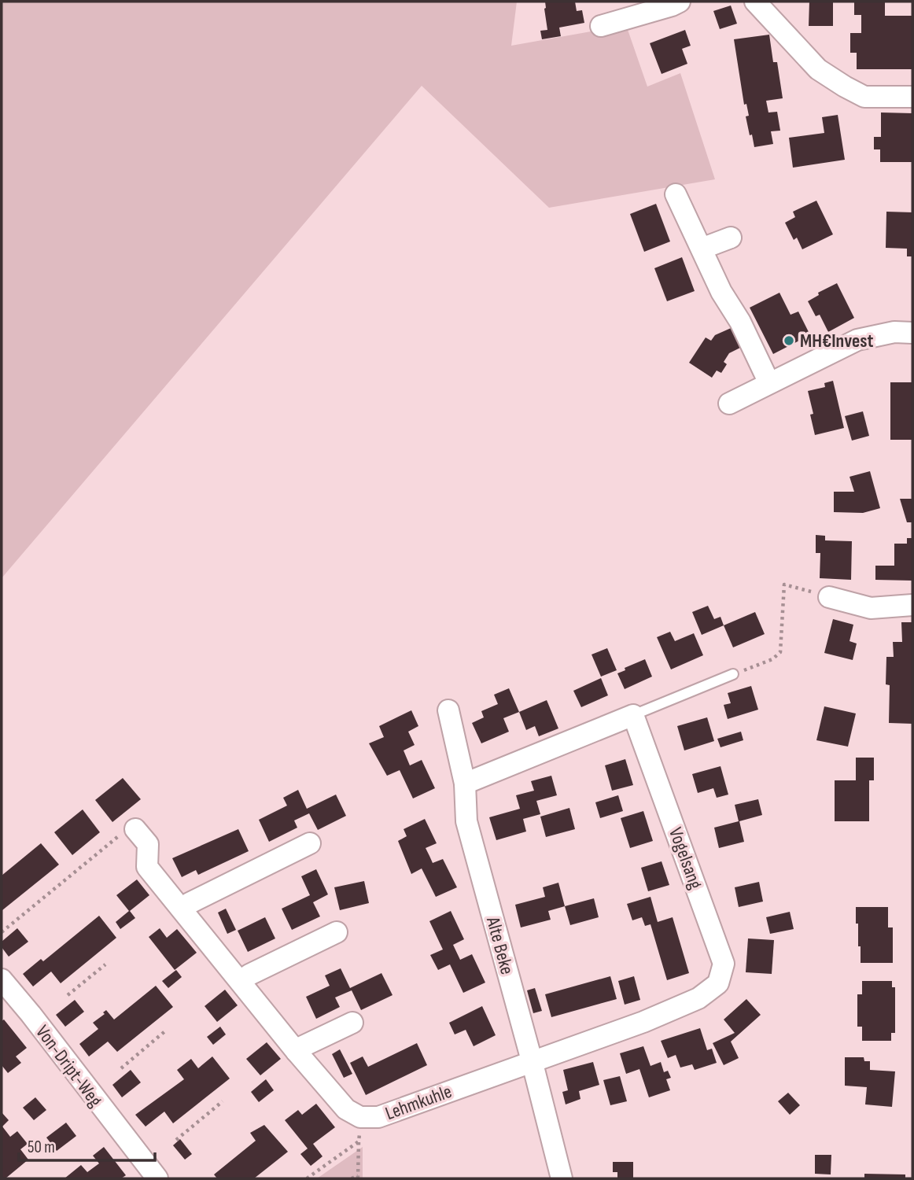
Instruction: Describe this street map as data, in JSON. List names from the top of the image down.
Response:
{
  "streets": {
    "street": [
      "Vogelsang",
      "Alte Beke",
      "Von-Dript-Weg",
      "Lehmkuhle"
    ]
  },
  "crossings": [
    ["Vogelsang", "Alte Beke"],
    ["Vogelsang", "Lehmkuhle"],
    ["Alte Beke", "Lehmkuhle"]
  ],
  "places": ["MH€Invest"],
  "scale_bar": "50 m"
}
